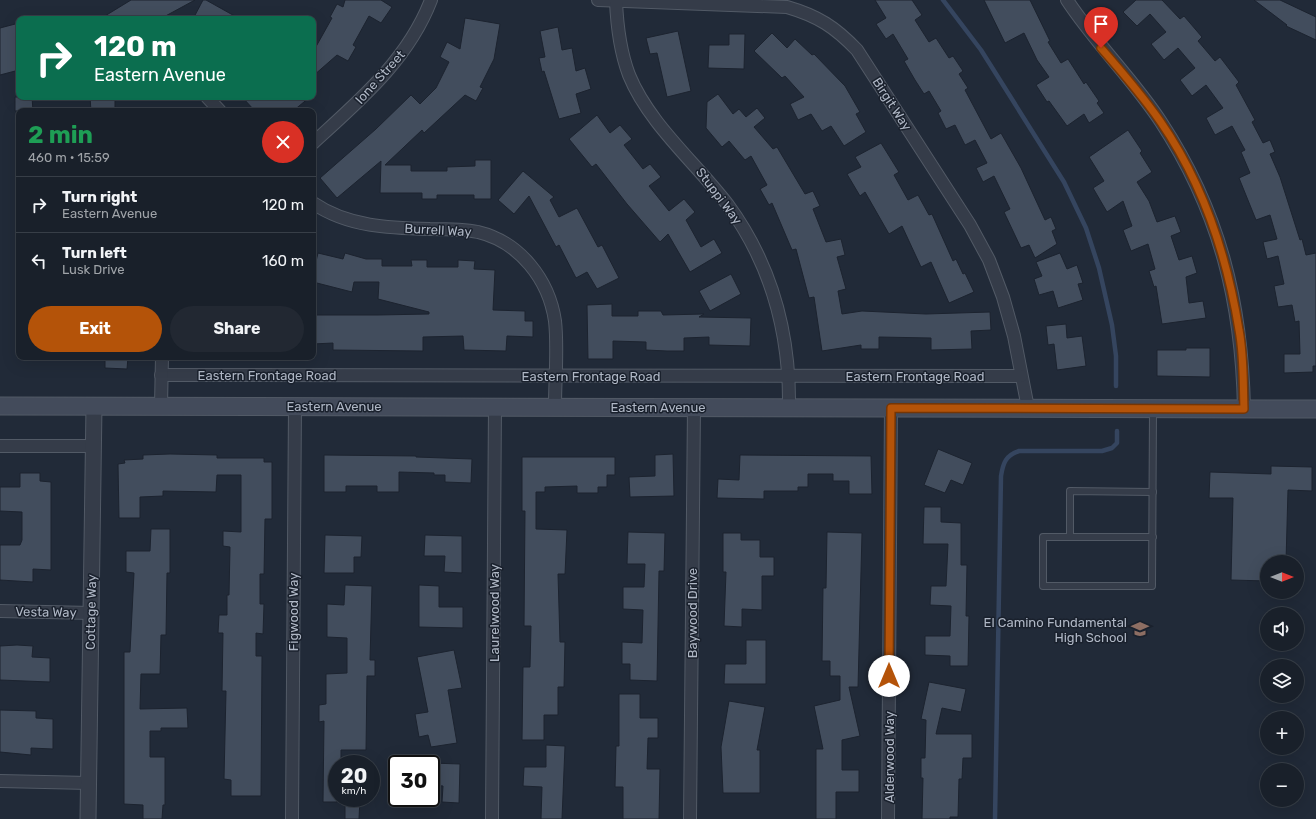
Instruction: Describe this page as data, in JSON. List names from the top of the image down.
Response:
{
  "streets": {
    "main road": ["Eastern Avenue"],
    "street": [
      "Ione Street",
      "Birgit Way",
      "Stuppi Way",
      "Burrell Way",
      "Eastern Frontage Road",
      "Vesta Way",
      "Cottage Way",
      "Figwood Way",
      "Laurelwood Way",
      "Baywood Drive",
      "Alderwood Way"
    ]
  },
  "crossings": [
    ["Birgit Way", "Stuppi Way"],
    ["Birgit Way", "Eastern Frontage Road"],
    ["Birgit Way", "Eastern Avenue"],
    ["Stuppi Way", "Eastern Frontage Road"],
    ["Stuppi Way", "Eastern Avenue"],
    ["Burrell Way", "Eastern Frontage Road"],
    ["Burrell Way", "Eastern Avenue"],
    ["Eastern Avenue", "Cottage Way"],
    ["Eastern Avenue", "Figwood Way"],
    ["Eastern Avenue", "Laurelwood Way"],
    ["Eastern Avenue", "Baywood Drive"],
    ["Eastern Avenue", "Alderwood Way"],
    ["Vesta Way", "Cottage Way"]
  ],
  "places": {
    "school or university": ["El Camino Fundamental High School"]
  },
  "north": "right",
  "page": {
    "turn": ["120 m", "Eastern Avenue"],
    "heading": ["2 min", "460 m · 15:59"],
    "list": [
      {
        "name": "Turn right",
        "note": "Eastern Avenue",
        "value": "120 m"
      },
      {
        "name": "Turn left",
        "note": "Lusk Drive",
        "value": "160 m"
      }
    ],
    "buttons": ["Exit", "Share"],
    "map_buttons": ["+", "−"],
    "speed": "20 km/h",
    "limit": "30"
  }
}
